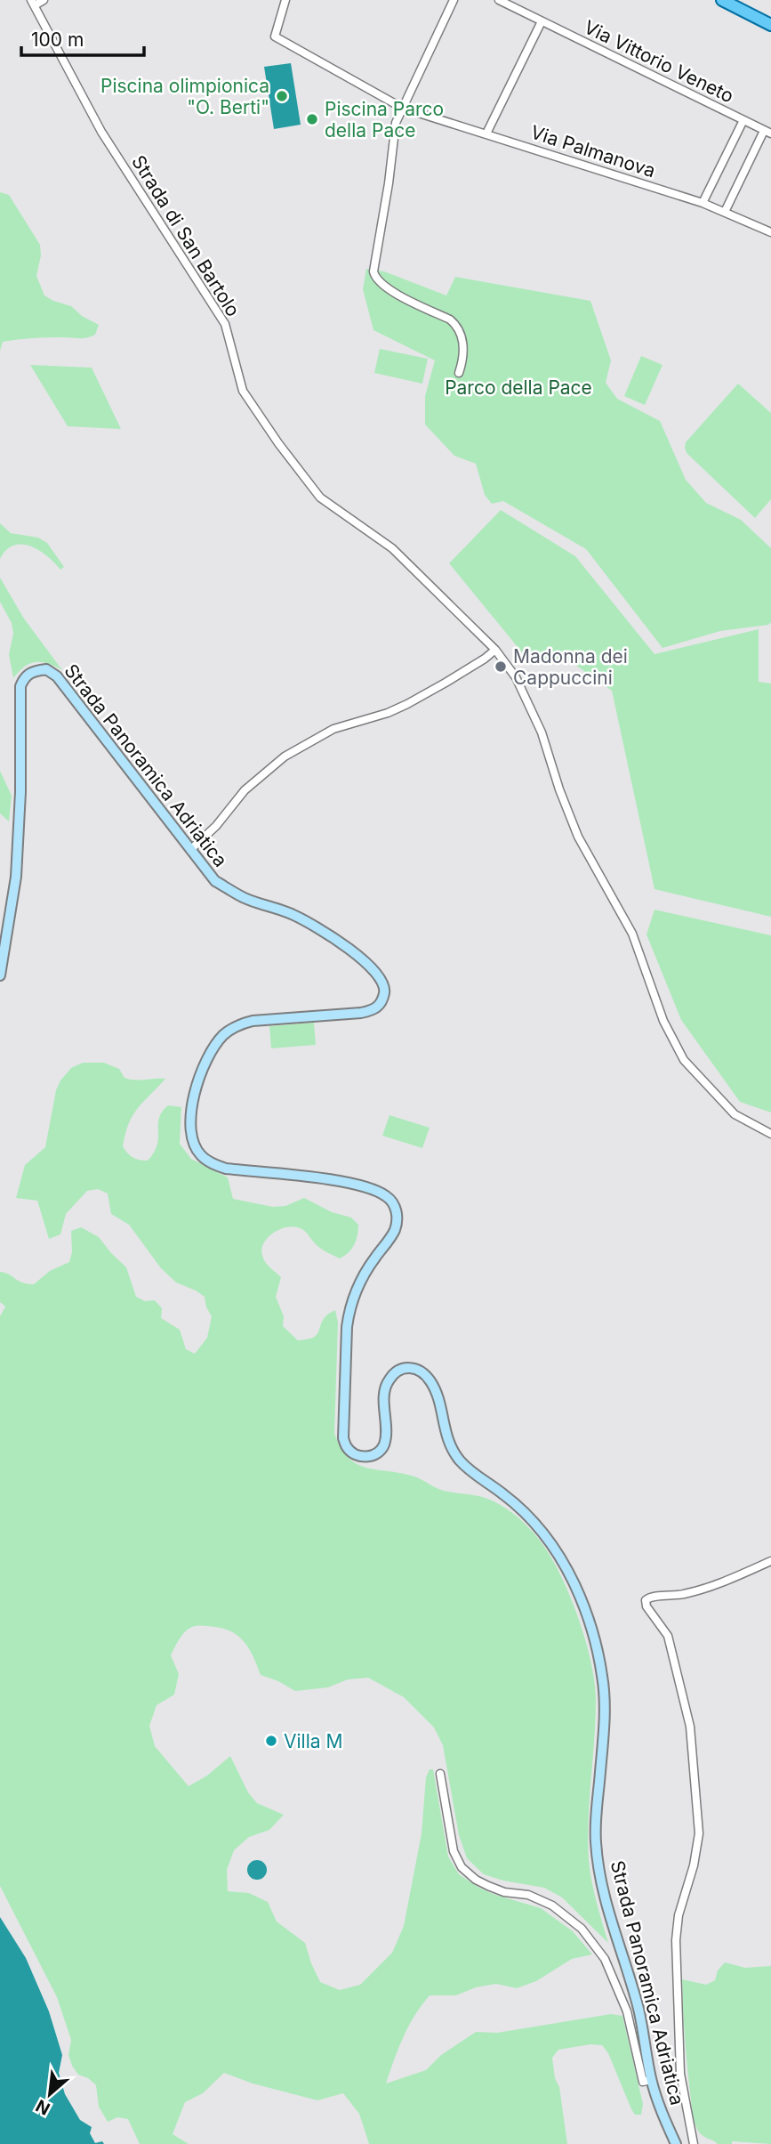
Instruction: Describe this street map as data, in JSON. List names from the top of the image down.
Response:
{
  "streets": {
    "street": [
      "Via Vittorio Veneto",
      "Via Palmanova",
      "Strada di San Bartolo",
      "Strada Panoramica Adriatica"
    ]
  },
  "parks": ["Parco della Pace"],
  "places": [
    "Piscina olimpionica \"O. Berti\"",
    "Piscina Parco della Pace",
    "Madonna dei Cappuccini",
    "Villa M"
  ],
  "scale_bar": "100 m",
  "north": "bottom left"
}
